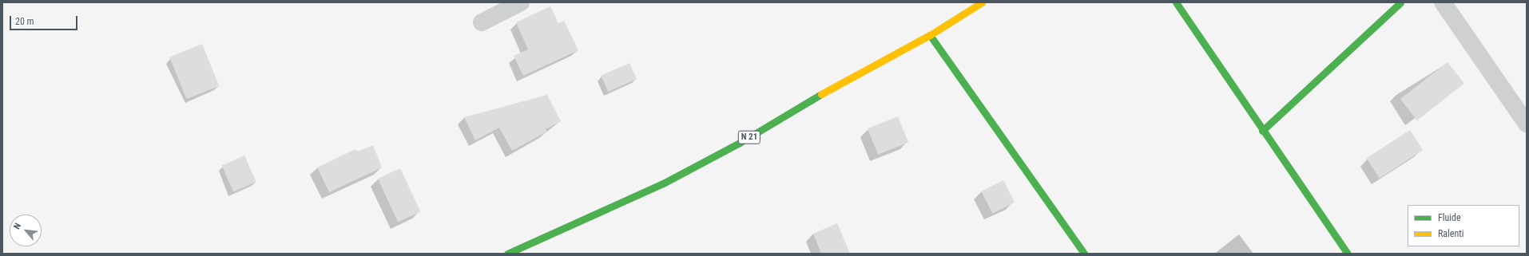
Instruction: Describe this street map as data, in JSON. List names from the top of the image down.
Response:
{
  "streets": {
    "street": ["N 21"]
  },
  "legend": ["Fluide", "Ralenti"],
  "scale_bar": "20 m",
  "north": "top left"
}
